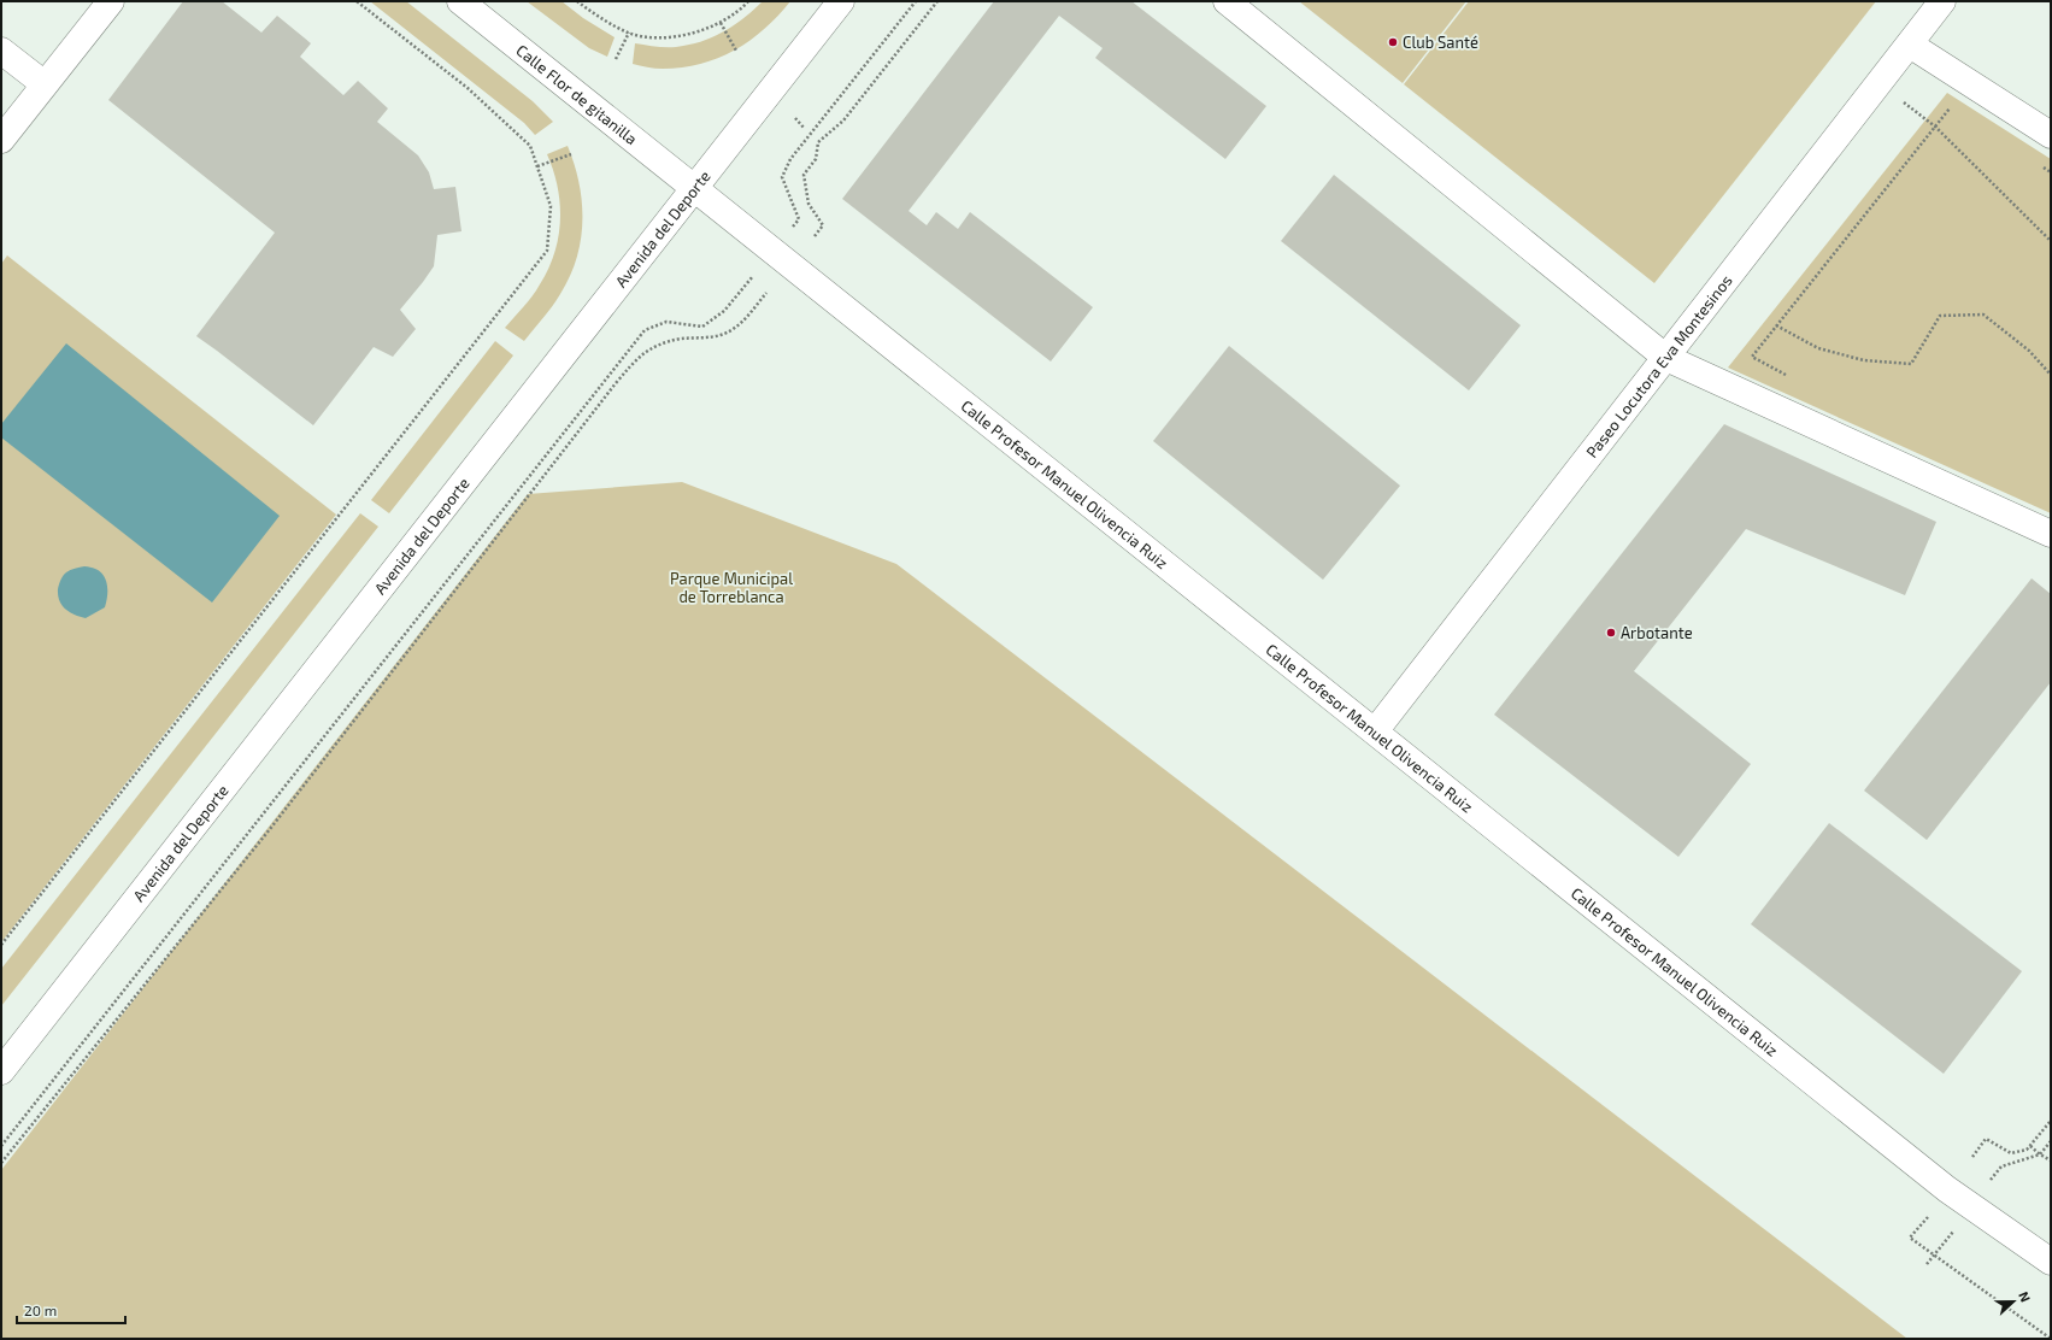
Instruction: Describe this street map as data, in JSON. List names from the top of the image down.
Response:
{
  "streets": {
    "street": [
      "Calle Flor de gitanilla",
      "Avenida del Deporte",
      "Paseo Locutora Eva Montesinos",
      "Calle Profesor Manuel Olivencia Ruiz"
    ]
  },
  "crossings": [
    ["Calle Flor de gitanilla", "Avenida del Deporte"],
    ["Calle Flor de gitanilla", "Calle Profesor Manuel Olivencia Ruiz"],
    ["Avenida del Deporte", "Calle Profesor Manuel Olivencia Ruiz"],
    ["Paseo Locutora Eva Montesinos", "Calle Profesor Manuel Olivencia Ruiz"]
  ],
  "parks": ["Parque Municipal de Torreblanca"],
  "places": ["Club Santé", "Arbotante"],
  "scale_bar": "20 m",
  "north": "right"
}
